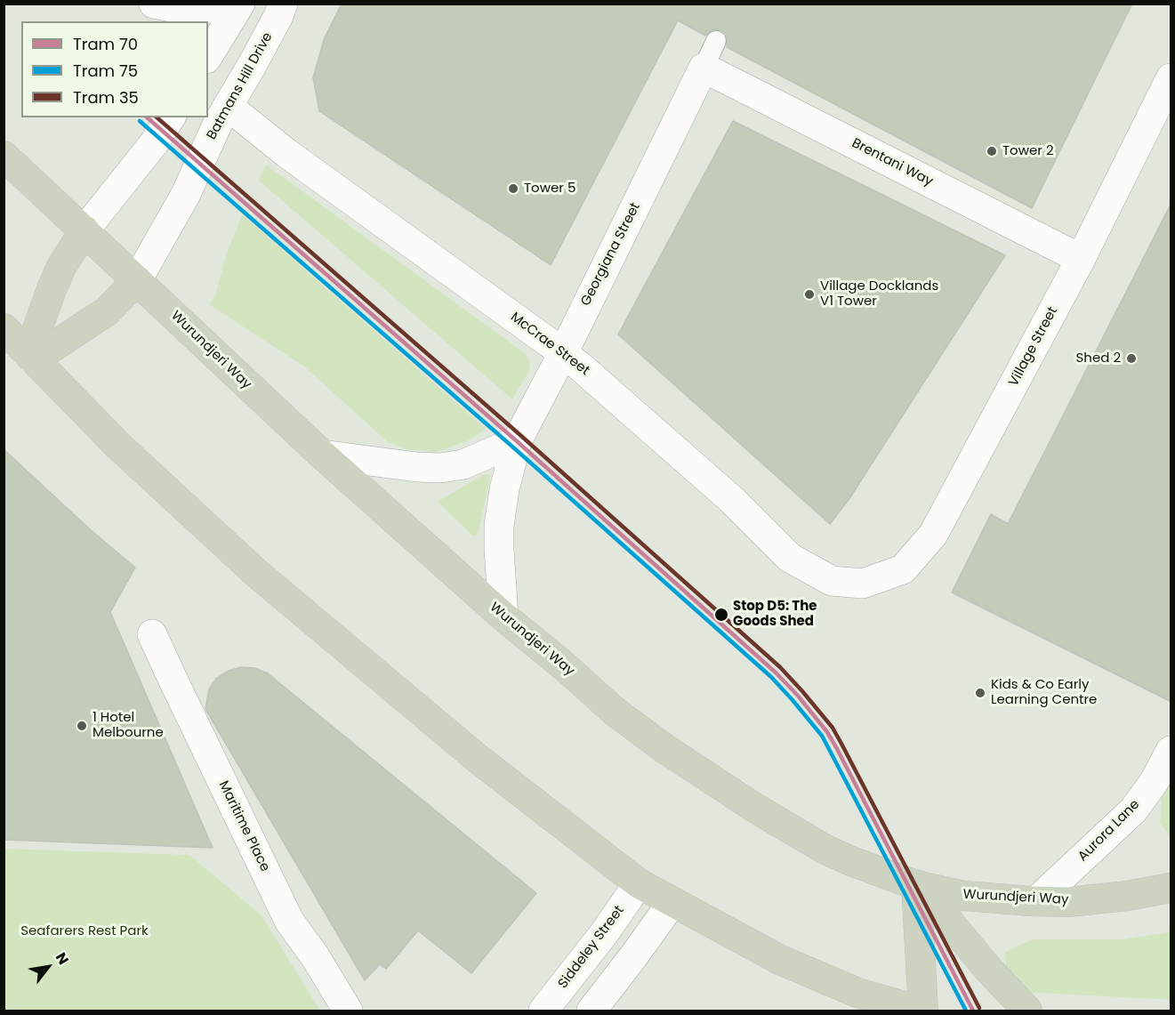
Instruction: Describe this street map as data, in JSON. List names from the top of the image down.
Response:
{
  "streets": {
    "highway": ["Wurundjeri Way"],
    "street": [
      "Batmans Hill Drive",
      "Brentani Way",
      "Georgiana Street",
      "McCrae Street",
      "Village Street",
      "Maritime Place",
      "Aurora Lane",
      "Siddeley Street"
    ]
  },
  "crossings": [
    ["Batmans Hill Drive", "McCrae Street"],
    ["Batmans Hill Drive", "Wurundjeri Way"],
    ["Brentani Way", "Georgiana Street"],
    ["Brentani Way", "Village Street"],
    ["Georgiana Street", "McCrae Street"],
    ["Georgiana Street", "Wurundjeri Way"],
    ["McCrae Street", "Village Street"],
    ["Wurundjeri Way", "Aurora Lane"]
  ],
  "parks": ["Seafarers Rest Park"],
  "places": [
    "Tower 2",
    "Tower 5",
    "Village Docklands V1 Tower",
    "Shed 2",
    "Stop D5: The Goods Shed",
    "Kids & Co Early Learning Centre",
    "1 Hotel Melbourne"
  ],
  "lines": ["tram line 70", "tram line 35", "tram line 75"],
  "legend": ["Tram 70", "Tram 75", "Tram 35"],
  "north": "top right"
}
